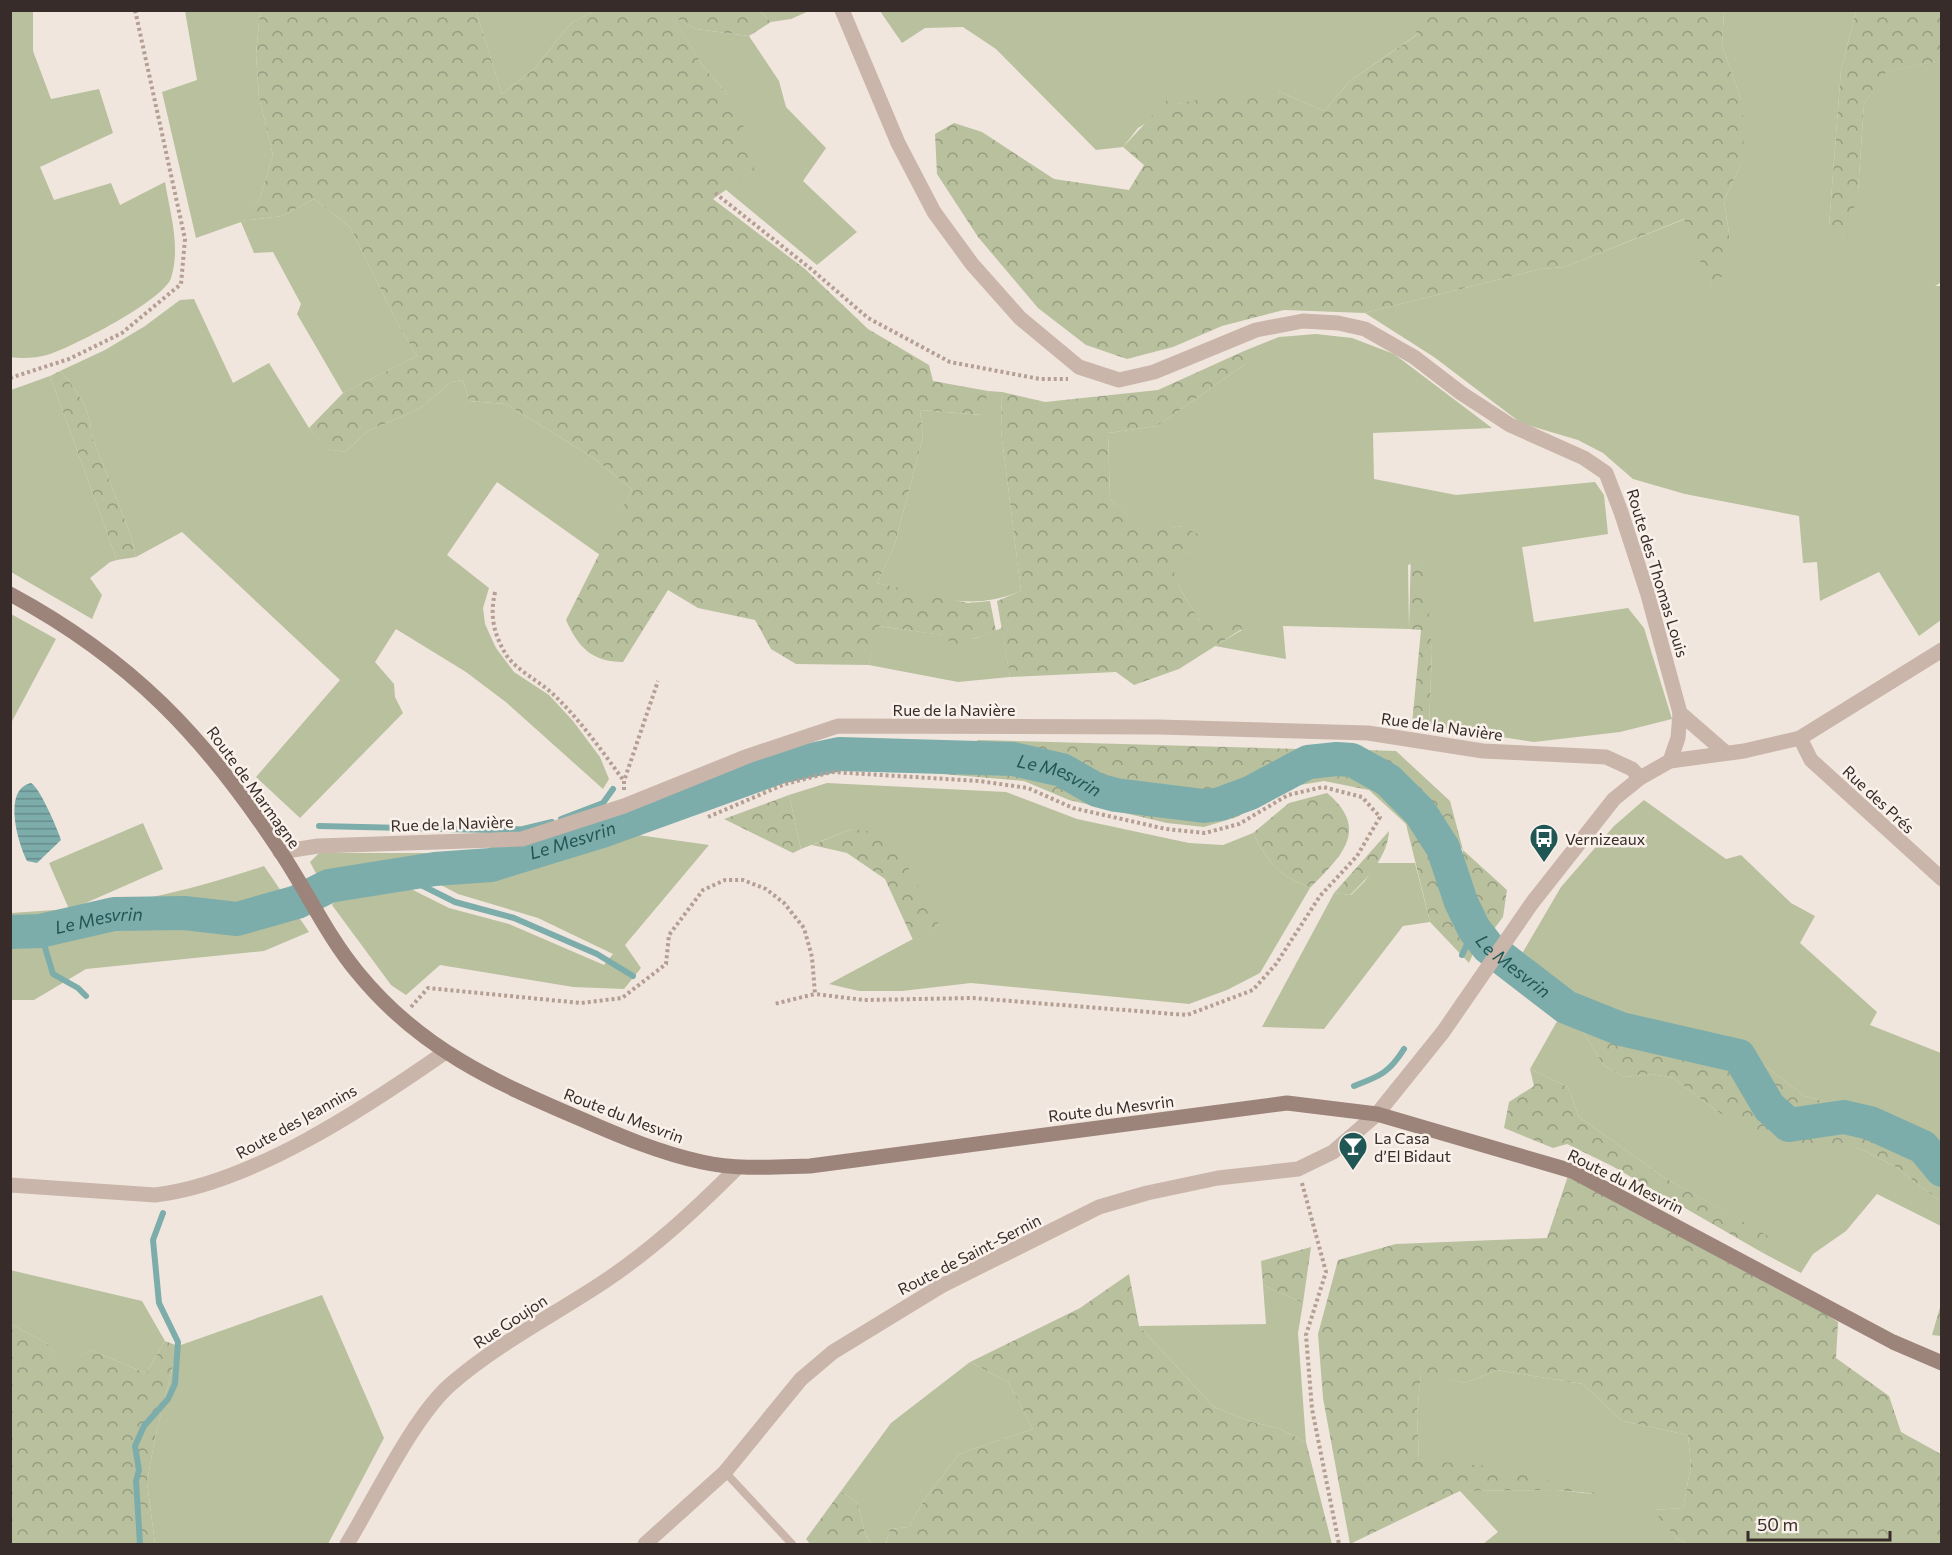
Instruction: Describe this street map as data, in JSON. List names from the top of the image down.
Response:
{
  "streets": {
    "main road": ["Route de Marmagne", "Route du Mesvrin"],
    "street": [
      "Route des Thomas Louis",
      "Rue de la Navière",
      "Rue des Prés",
      "Route des Jeannins",
      "Route de Saint-Sernin",
      "Rue Goujon"
    ]
  },
  "crossings": [
    ["Rue de la Navière", "Route de Marmagne"],
    ["Rue de la Navière", "Route de Saint-Sernin"],
    ["Route de Marmagne", "Route du Mesvrin"],
    ["Route du Mesvrin", "Route des Jeannins"],
    ["Route du Mesvrin", "Route de Saint-Sernin"],
    ["Route du Mesvrin", "Rue Goujon"]
  ],
  "water": ["Le Mesvrin"],
  "places": {
    "bus stop": ["Vernizeaux"],
    "bar": ["La Casa d’El Bidaut"]
  },
  "scale_bar": "50 m"
}
